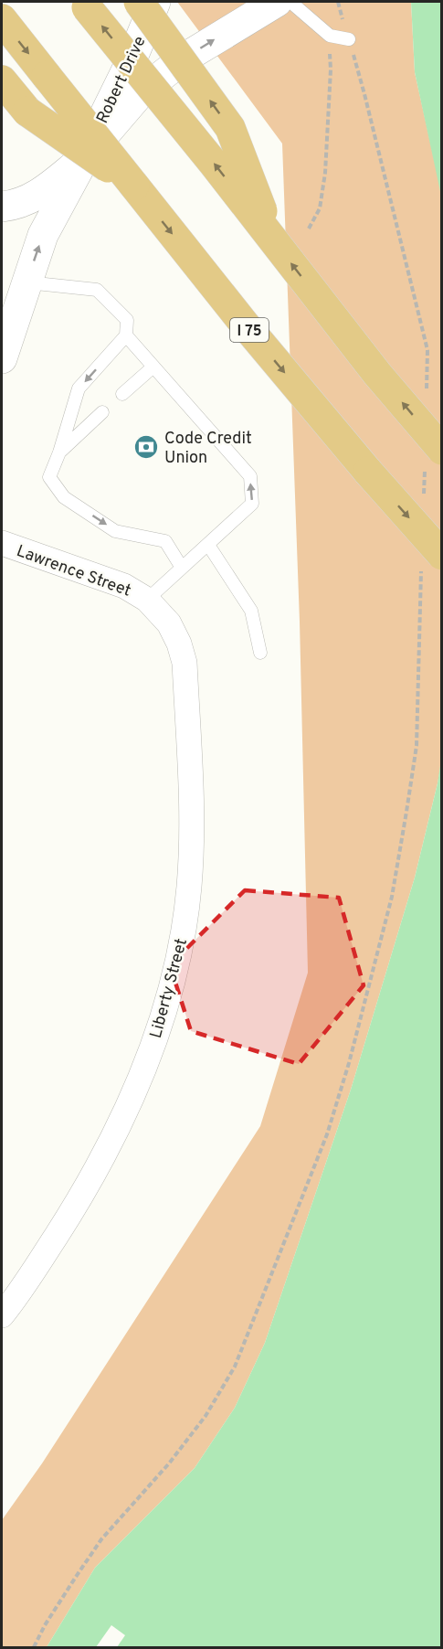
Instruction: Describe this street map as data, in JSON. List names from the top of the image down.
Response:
{
  "streets": {
    "highway": ["I 75"],
    "main road": ["Robert Drive"],
    "street": ["Lawrence Street", "Liberty Street"]
  },
  "crossings": [
    ["Lawrence Street", "Liberty Street"]
  ],
  "places": {
    "bank": ["Code Credit Union"]
  }
}
